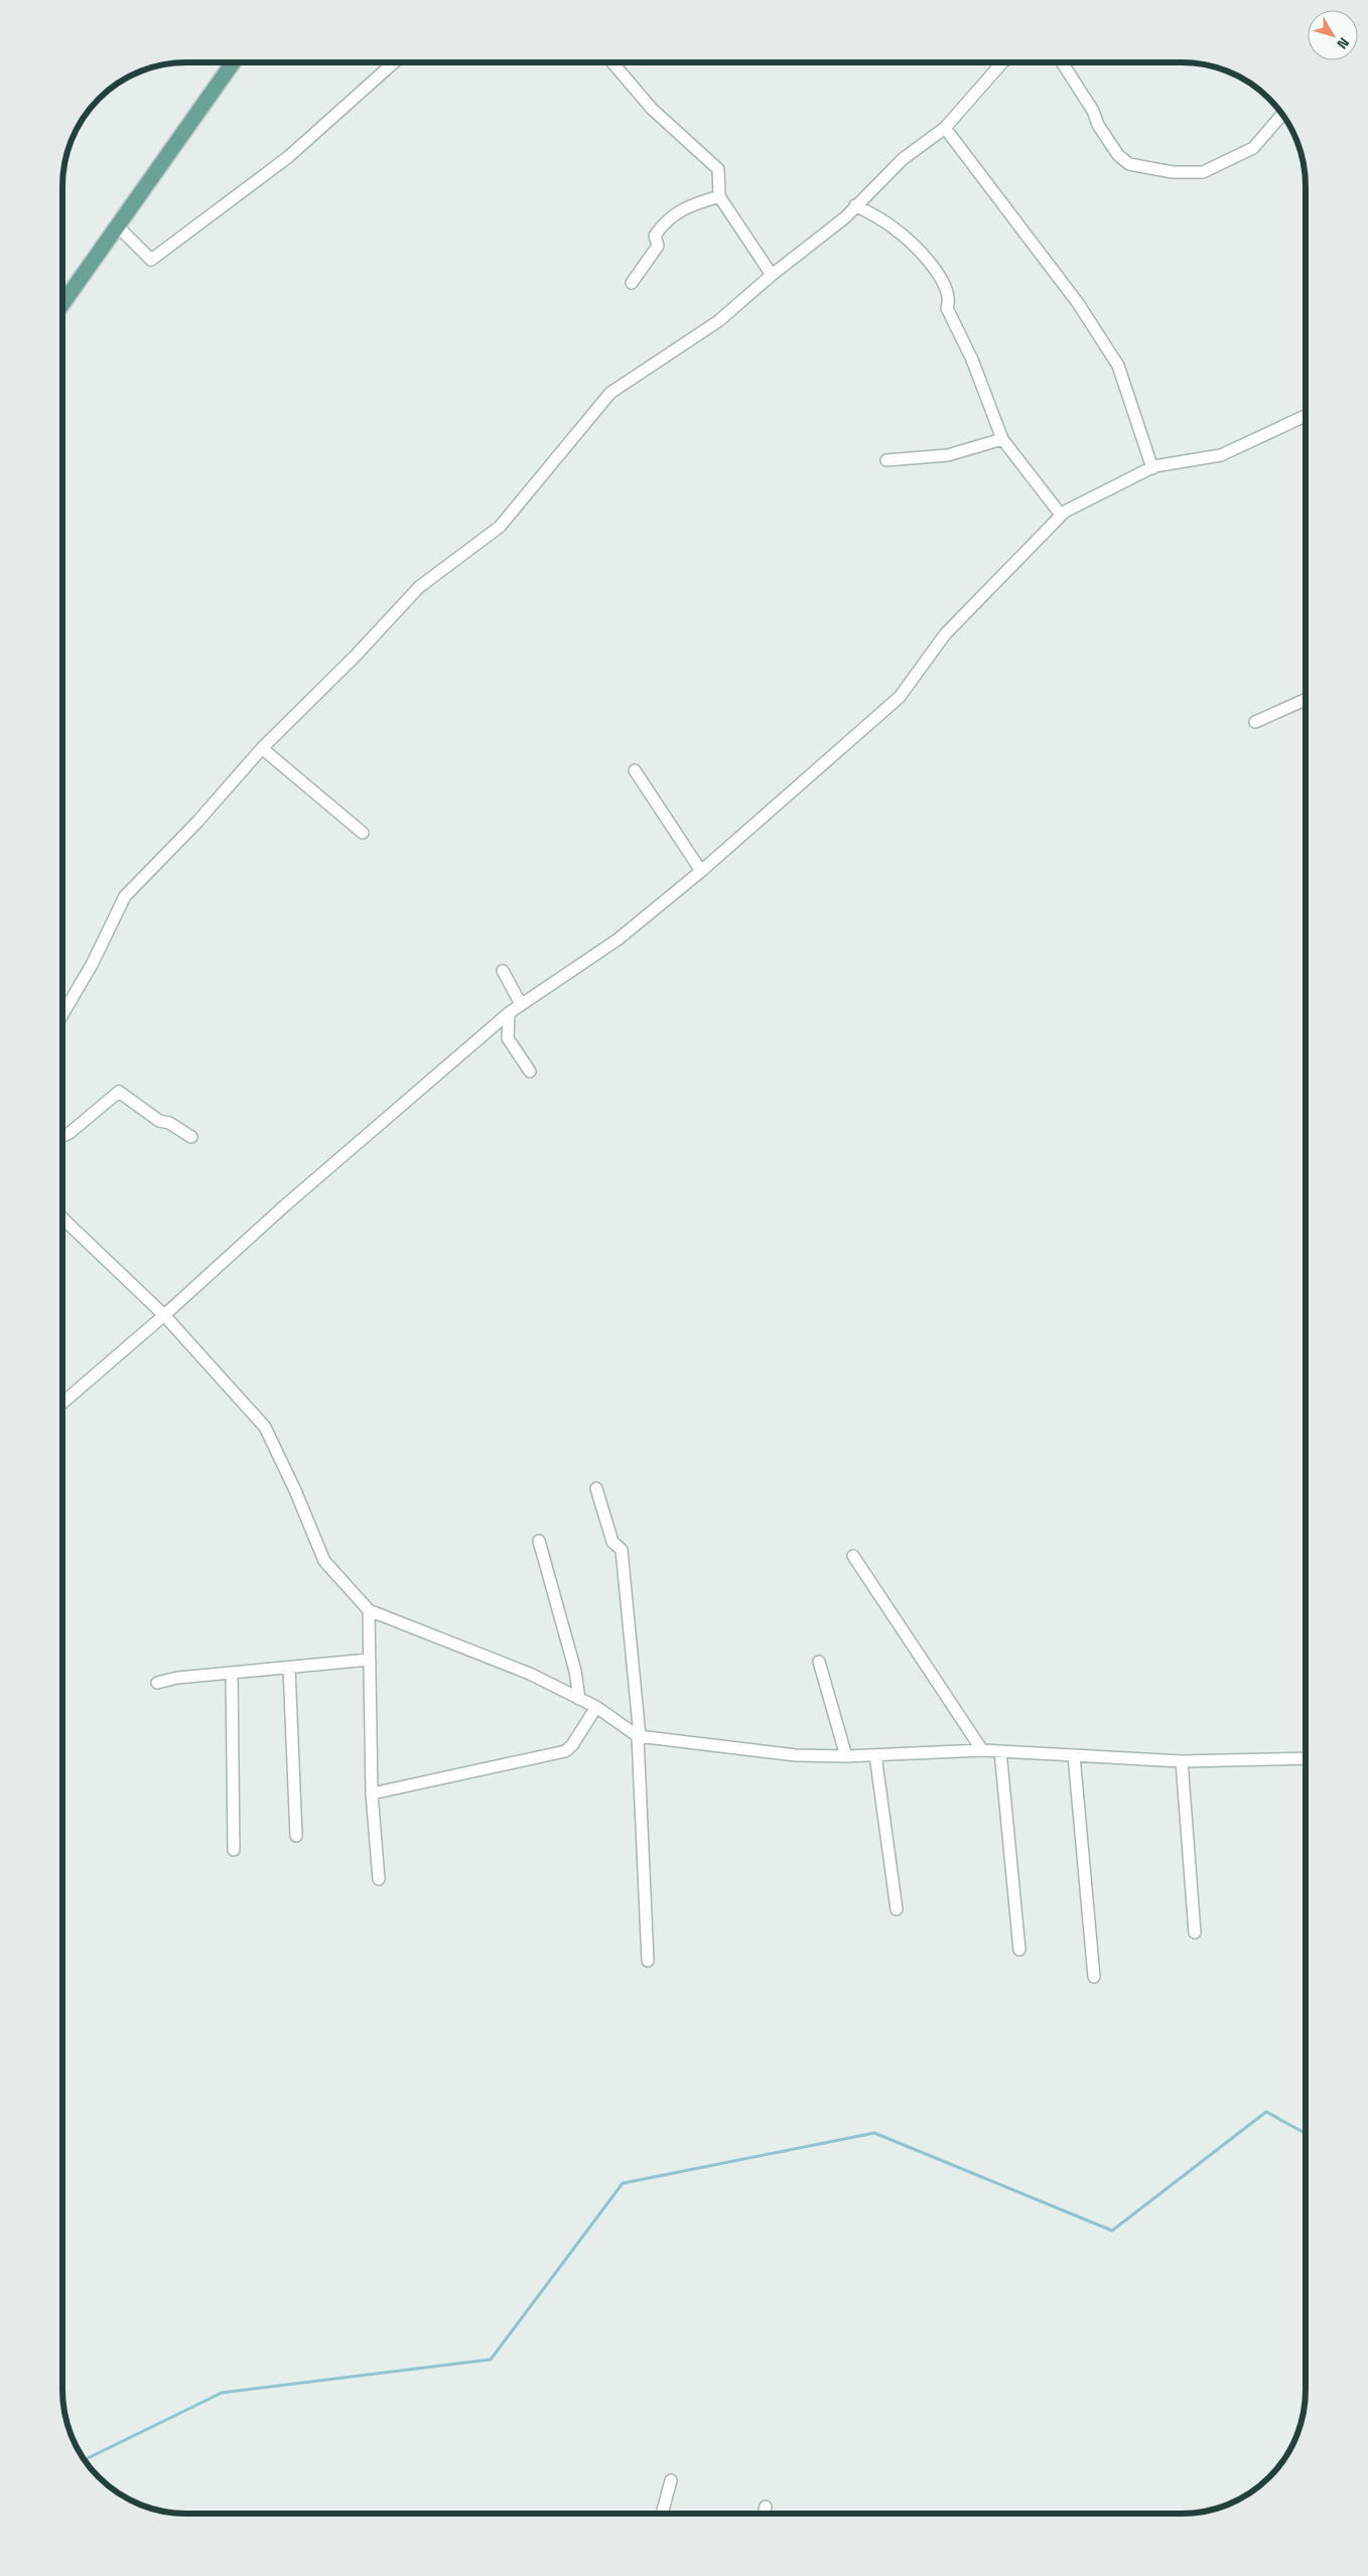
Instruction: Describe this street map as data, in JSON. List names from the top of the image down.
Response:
{
  "north": "bottom right"
}
